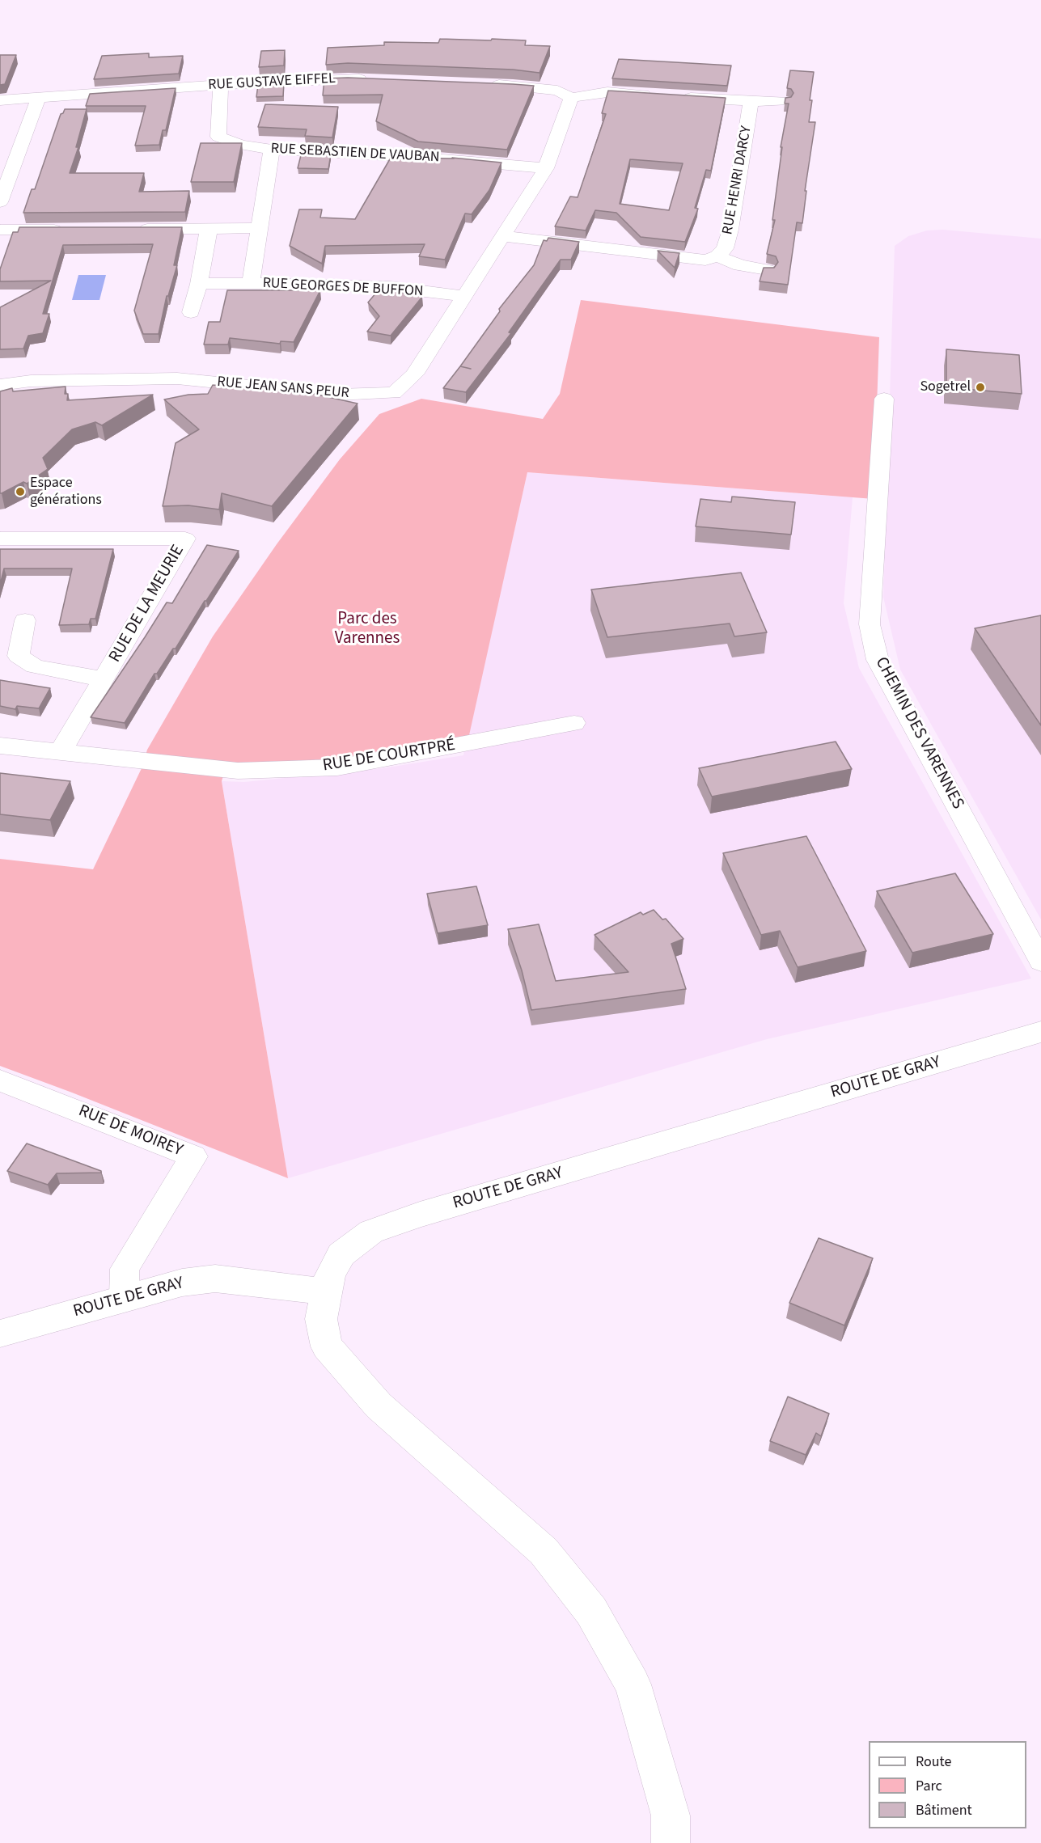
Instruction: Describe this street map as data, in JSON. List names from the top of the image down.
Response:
{
  "streets": {
    "main road": ["ROUTE DE GRAY"],
    "street": [
      "RUE GUSTAVE EIFFEL",
      "RUE SEBASTIEN DE VAUBAN",
      "RUE HENRI DARCY",
      "RUE GEORGES DE BUFFON",
      "RUE JEAN SANS PEUR",
      "RUE DE LA MEURIE",
      "CHEMIN DES VARENNES",
      "RUE DE COURTPRÉ",
      "RUE DE MOIREY"
    ]
  },
  "crossings": [
    ["RUE GUSTAVE EIFFEL", "RUE SEBASTIEN DE VAUBAN"],
    ["RUE SEBASTIEN DE VAUBAN", "RUE JEAN SANS PEUR"],
    ["RUE HENRI DARCY", "RUE JEAN SANS PEUR"],
    ["RUE GEORGES DE BUFFON", "RUE JEAN SANS PEUR"],
    ["RUE DE LA MEURIE", "RUE DE COURTPRÉ"],
    ["ROUTE DE GRAY", "RUE DE MOIREY"]
  ],
  "parks": ["Parc des Varennes"],
  "places": ["Sogetrel", "Espace générations"],
  "legend": ["Route", "Parc", "Bâtiment"]
}
